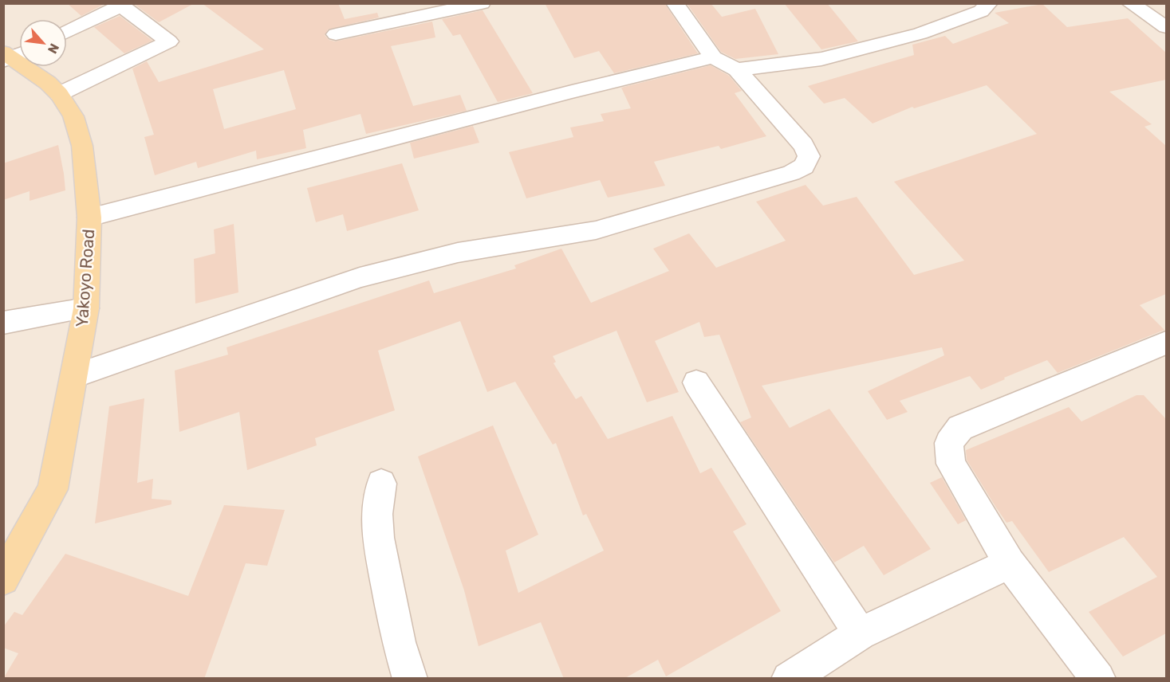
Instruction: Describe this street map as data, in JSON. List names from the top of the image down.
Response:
{
  "streets": {
    "main road": ["Yakoyo Road"]
  },
  "north": "bottom right"
}
